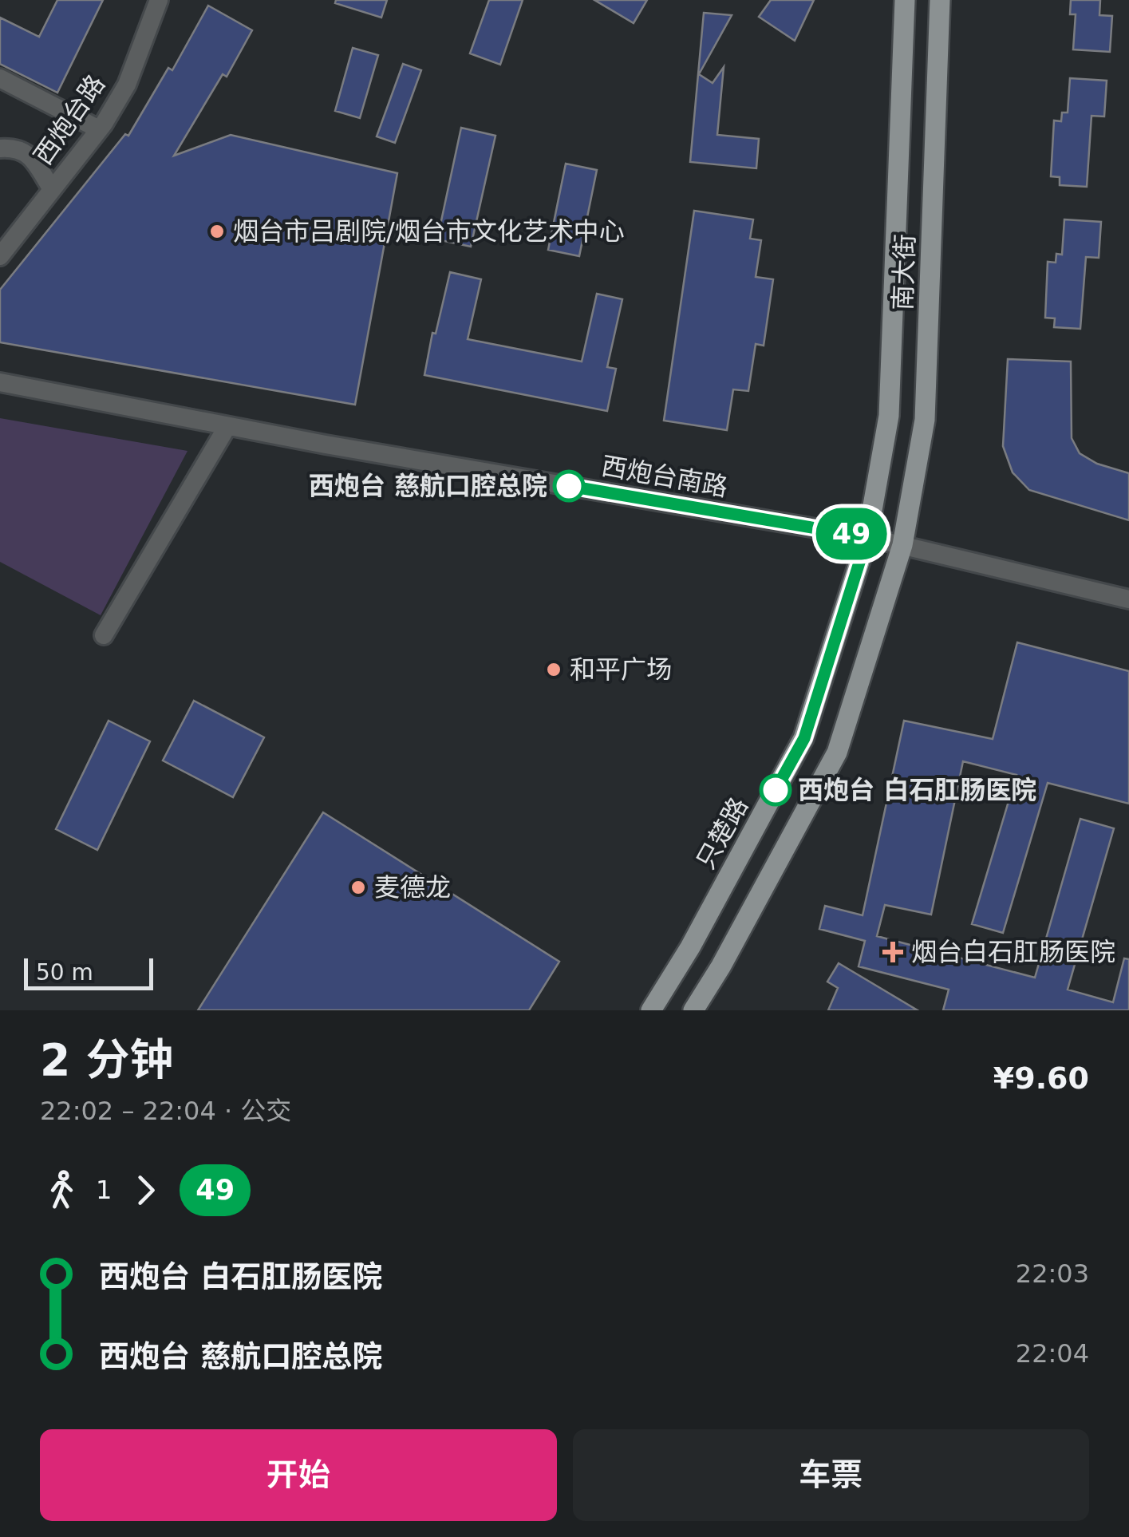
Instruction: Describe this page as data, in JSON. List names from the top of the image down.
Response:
{
  "streets": {
    "main road": ["南大街", "只楚路"],
    "street": ["西炮台路", "西炮台南路"]
  },
  "crossings": [
    ["南大街", "西炮台南路"],
    ["南大街", "只楚路"],
    ["西炮台南路", "只楚路"]
  ],
  "places": {
    "other": [
      "烟台市吕剧院/烟台市文化艺术中心",
      "西炮台 慈航口腔总院",
      "和平广场",
      "西炮台 白石肛肠医院",
      "麦德龙"
    ],
    "health": ["烟台白石肛肠医院"]
  },
  "lines": ["bus line 49"],
  "scale_bar": "50 m",
  "page": {
    "on_map": "49",
    "scale": "50 m",
    "heading": ["2 分钟", "22:02 – 22:04 · 公交", "¥9.60"],
    "legs": ["1", "49"],
    "list": [
      {
        "name": "西炮台 白石肛肠医院",
        "value": "22:03"
      },
      {
        "name": "西炮台 慈航口腔总院",
        "value": "22:04"
      }
    ],
    "buttons": ["开始", "车票"]
  }
}
